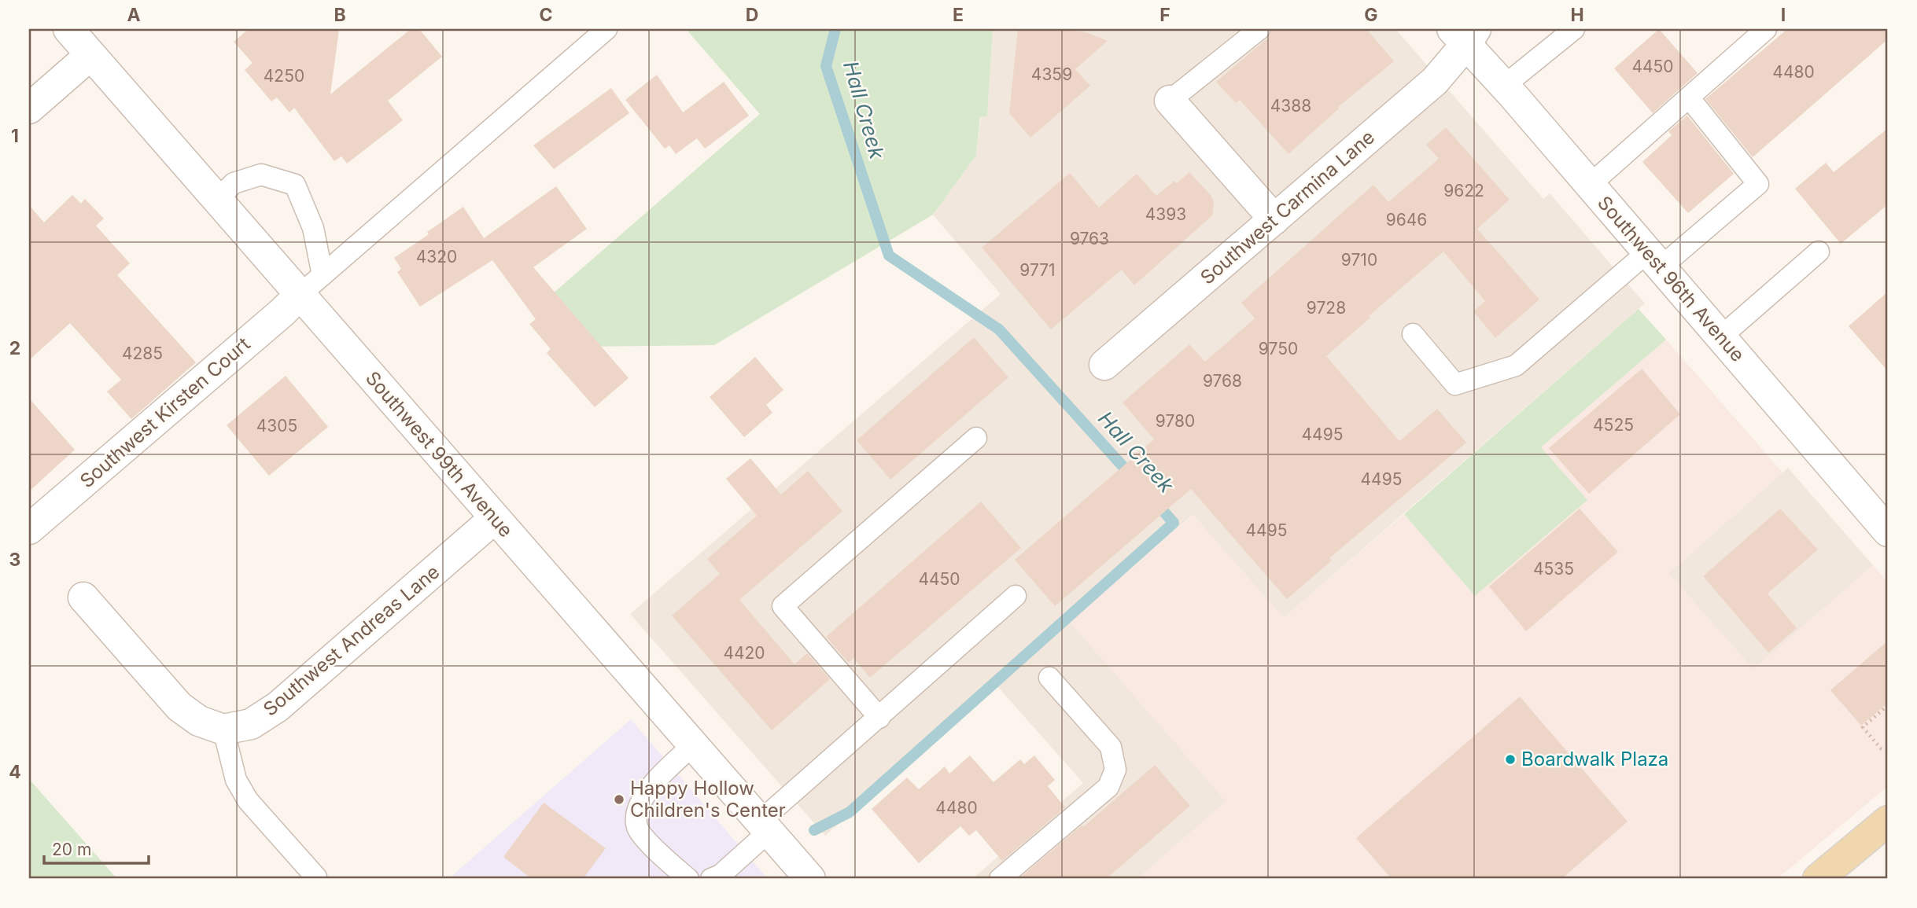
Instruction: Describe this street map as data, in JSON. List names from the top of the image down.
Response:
{
  "streets": {
    "street": [
      "Southwest Carmina Lane",
      "Southwest 96th Avenue",
      "Southwest Kirsten Court",
      "Southwest 99th Avenue",
      "Southwest Andreas Lane"
    ]
  },
  "crossings": [
    ["Southwest Carmina Lane", "Southwest 96th Avenue"],
    ["Southwest Kirsten Court", "Southwest 99th Avenue"],
    ["Southwest 99th Avenue", "Southwest Andreas Lane"]
  ],
  "water": ["Hall Creek"],
  "places": ["Boardwalk Plaza", "Happy Hollow Children's Center"],
  "house_numbers": [
    "4450",
    "4480",
    "4359",
    "4250",
    "4388",
    "9622",
    "4393",
    "9646",
    "9763",
    "4320",
    "9710",
    "9771",
    "9728",
    "9750",
    "4285",
    "9768",
    "9780",
    "4525",
    "4305",
    "4495",
    "4495",
    "4495",
    "4535",
    "4450",
    "4420",
    "4480"
  ],
  "scale_bar": "20 m",
  "grid": {
    "columns": [
      "A",
      "B",
      "C",
      "D",
      "E",
      "F",
      "G",
      "H",
      "I"
    ],
    "rows": [
      "1",
      "2",
      "3",
      "4"
    ]
  }
}
